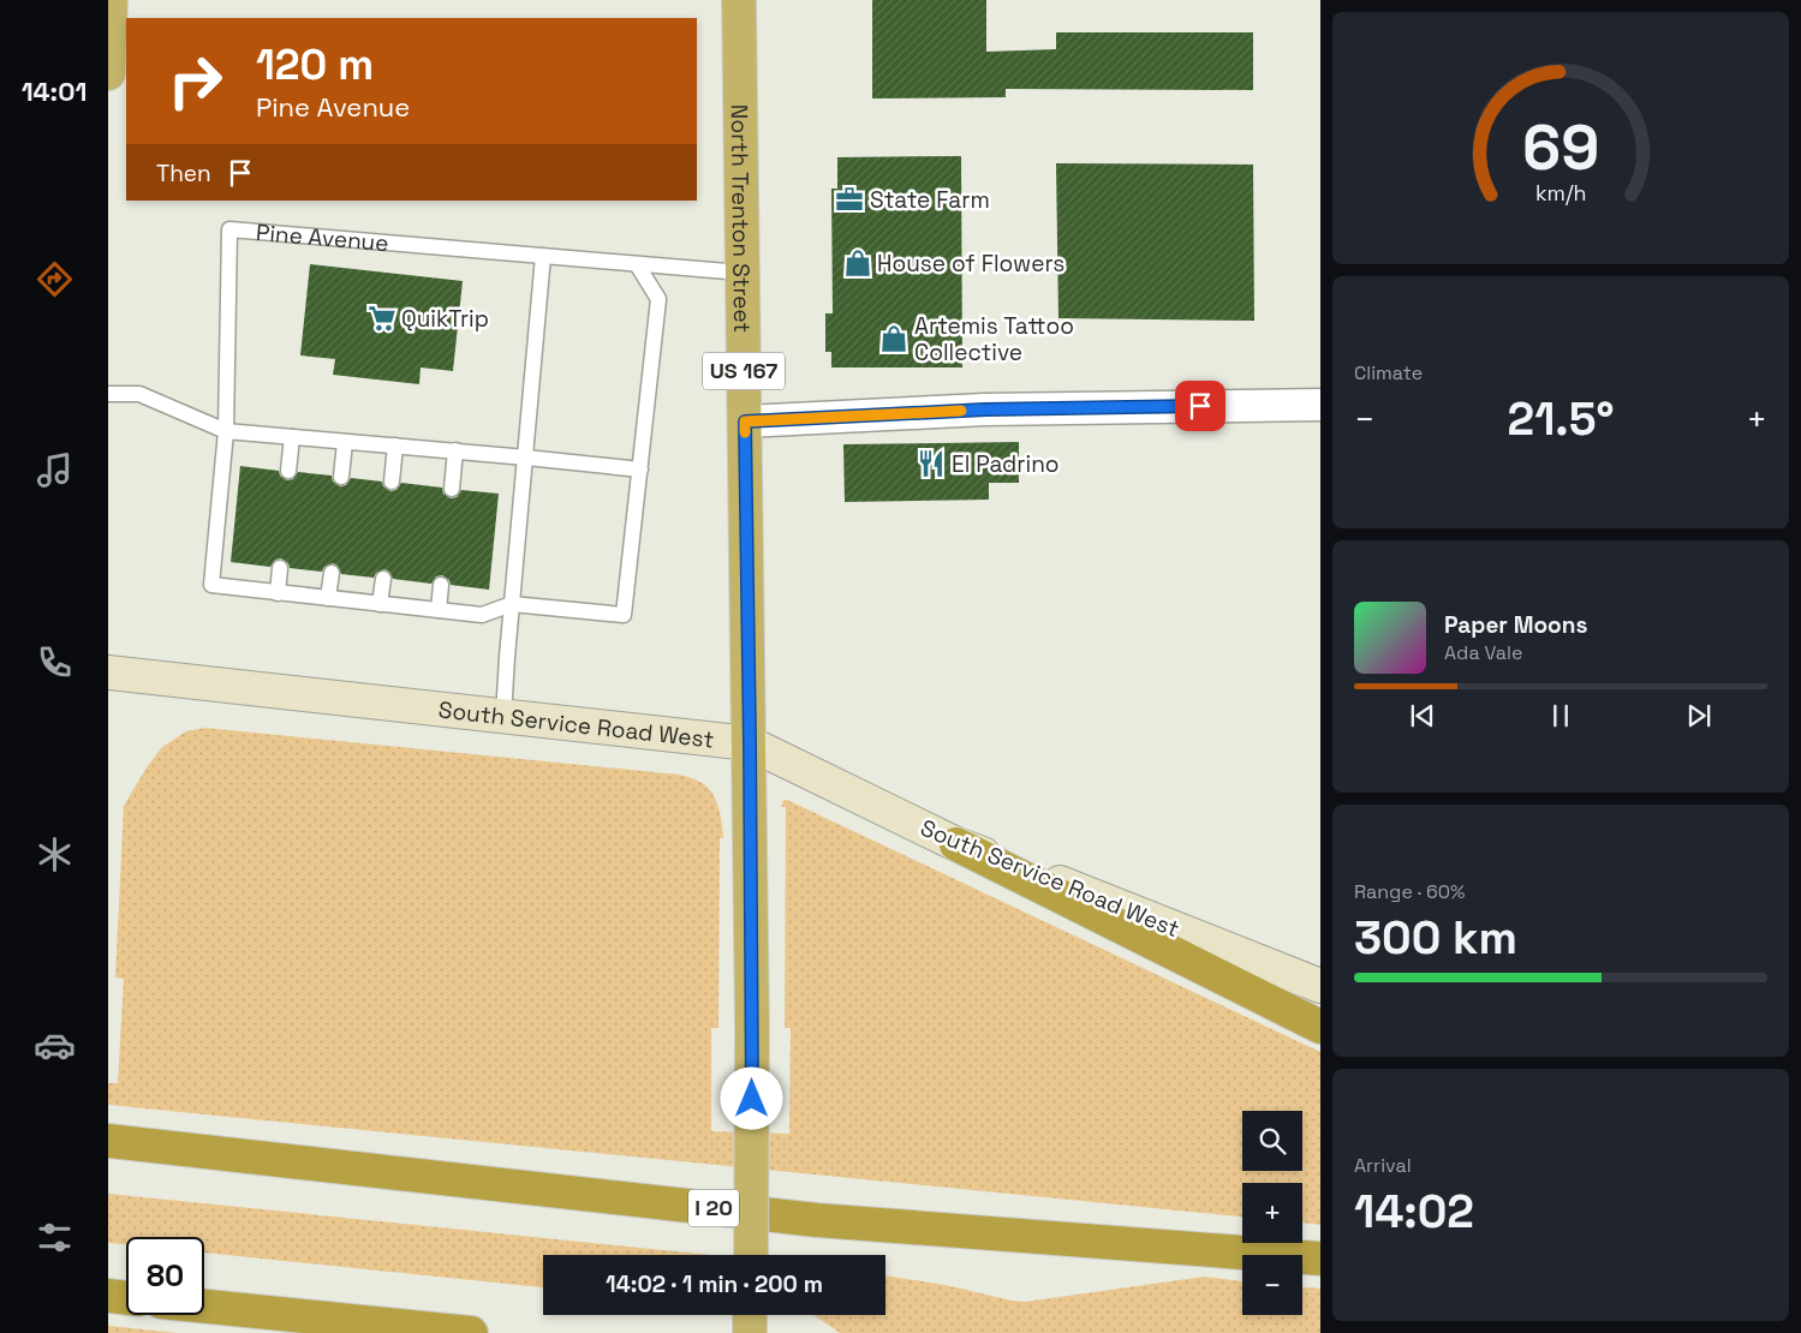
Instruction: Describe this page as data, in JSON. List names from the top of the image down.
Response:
{
  "streets": {
    "highway": ["North Trenton Street", "US 167", "I 20"],
    "main road": ["South Service Road West"],
    "lane": ["Pine Avenue"]
  },
  "crossings": [
    ["North Trenton Street", "Pine Avenue"],
    ["North Trenton Street", "South Service Road West"]
  ],
  "places": {
    "office": ["State Farm"],
    "shop": ["House of Flowers", "Artemis Tattoo Collective"],
    "supermarket": ["QuikTrip"],
    "restaurant": ["El Padrino"]
  },
  "page": {
    "tabs": "14:01",
    "turn": ["120 m", "Pine Avenue"],
    "then": "Then",
    "tile": [
      "Climate",
      ["Range · 60%", "300 km"],
      ["Arrival", "14:02"]
    ],
    "heat": ["−", "21.5°", "+"],
    "song": ["Paper Moons", "Ada Vale"],
    "map_buttons": ["+", "−"],
    "limit": "80",
    "trip": "14:02 · 1 min · 200 m",
    "gauge": ["69", "km/h"]
  }
}
